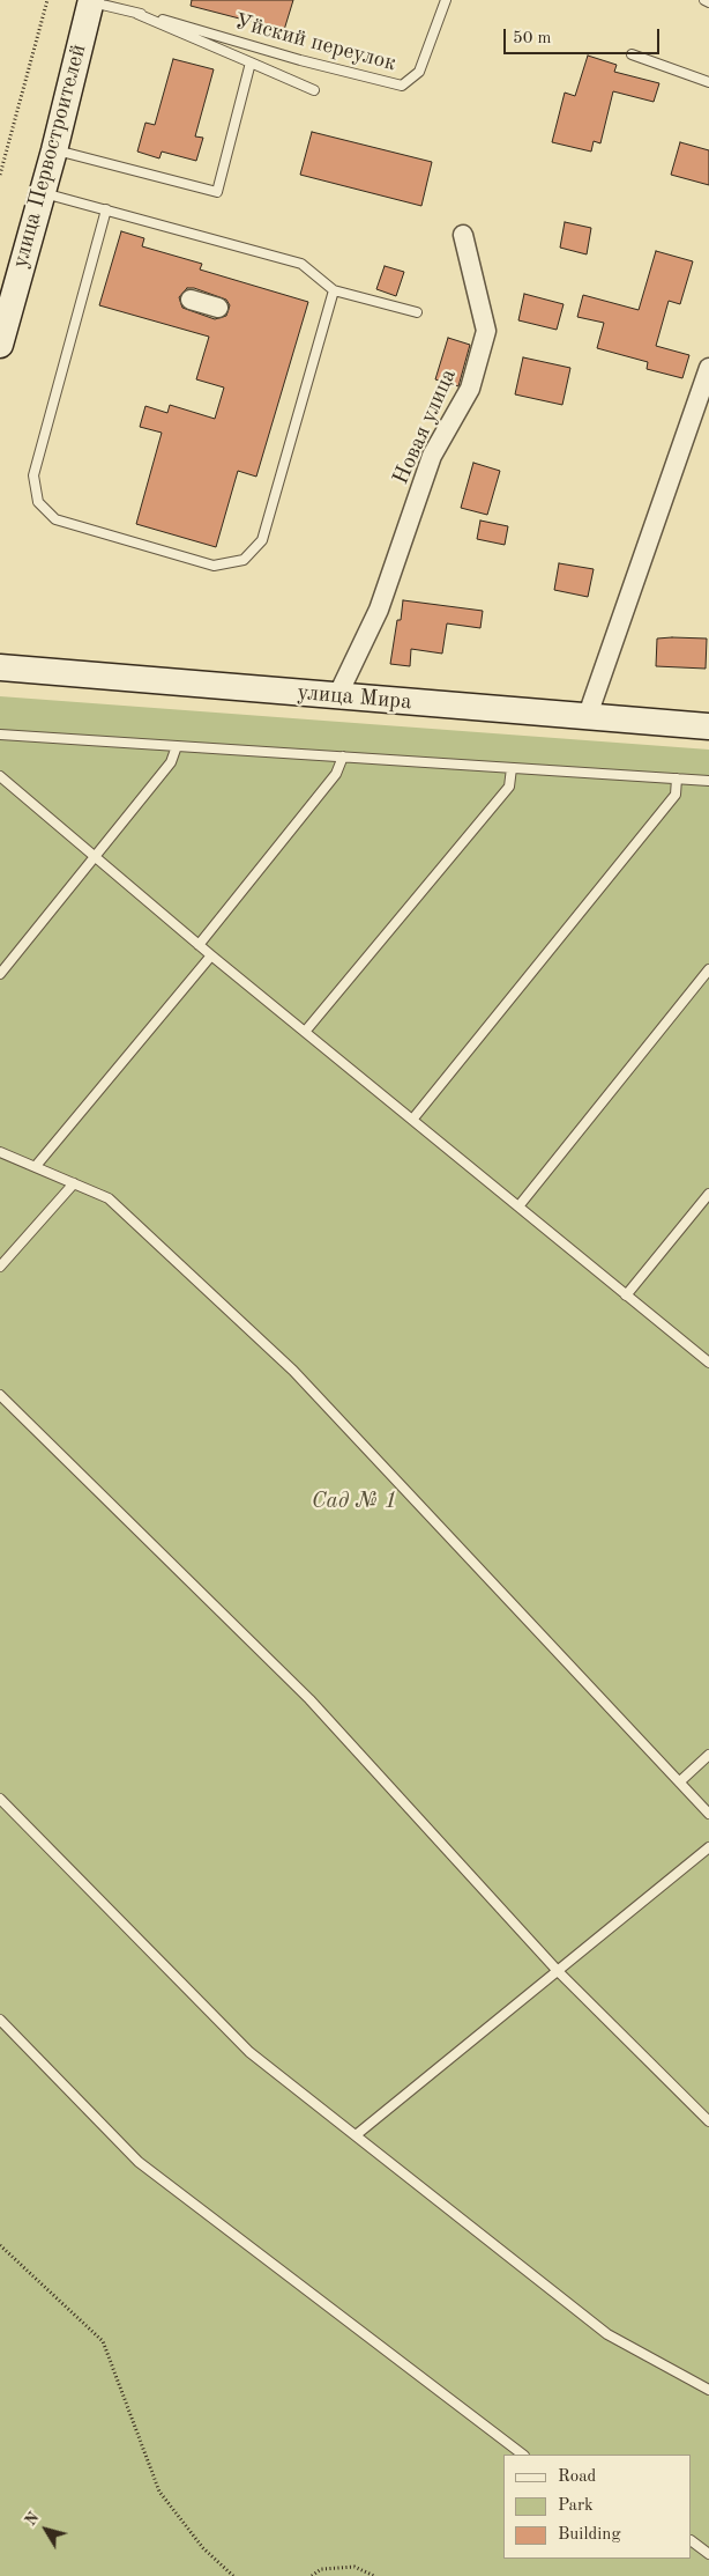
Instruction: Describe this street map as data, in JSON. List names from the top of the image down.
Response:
{
  "streets": {
    "main road": ["улица Первостроителей", "улица Мира"],
    "street": ["Новая улица"],
    "lane": ["Уйский переулок"]
  },
  "crossings": [
    ["Уйский переулок", "улица Первостроителей"],
    ["Новая улица", "улица Мира"]
  ],
  "parks": ["Сад № 1"],
  "legend": ["Road", "Park", "Building"],
  "scale_bar": "50 m",
  "north": "top left"
}
